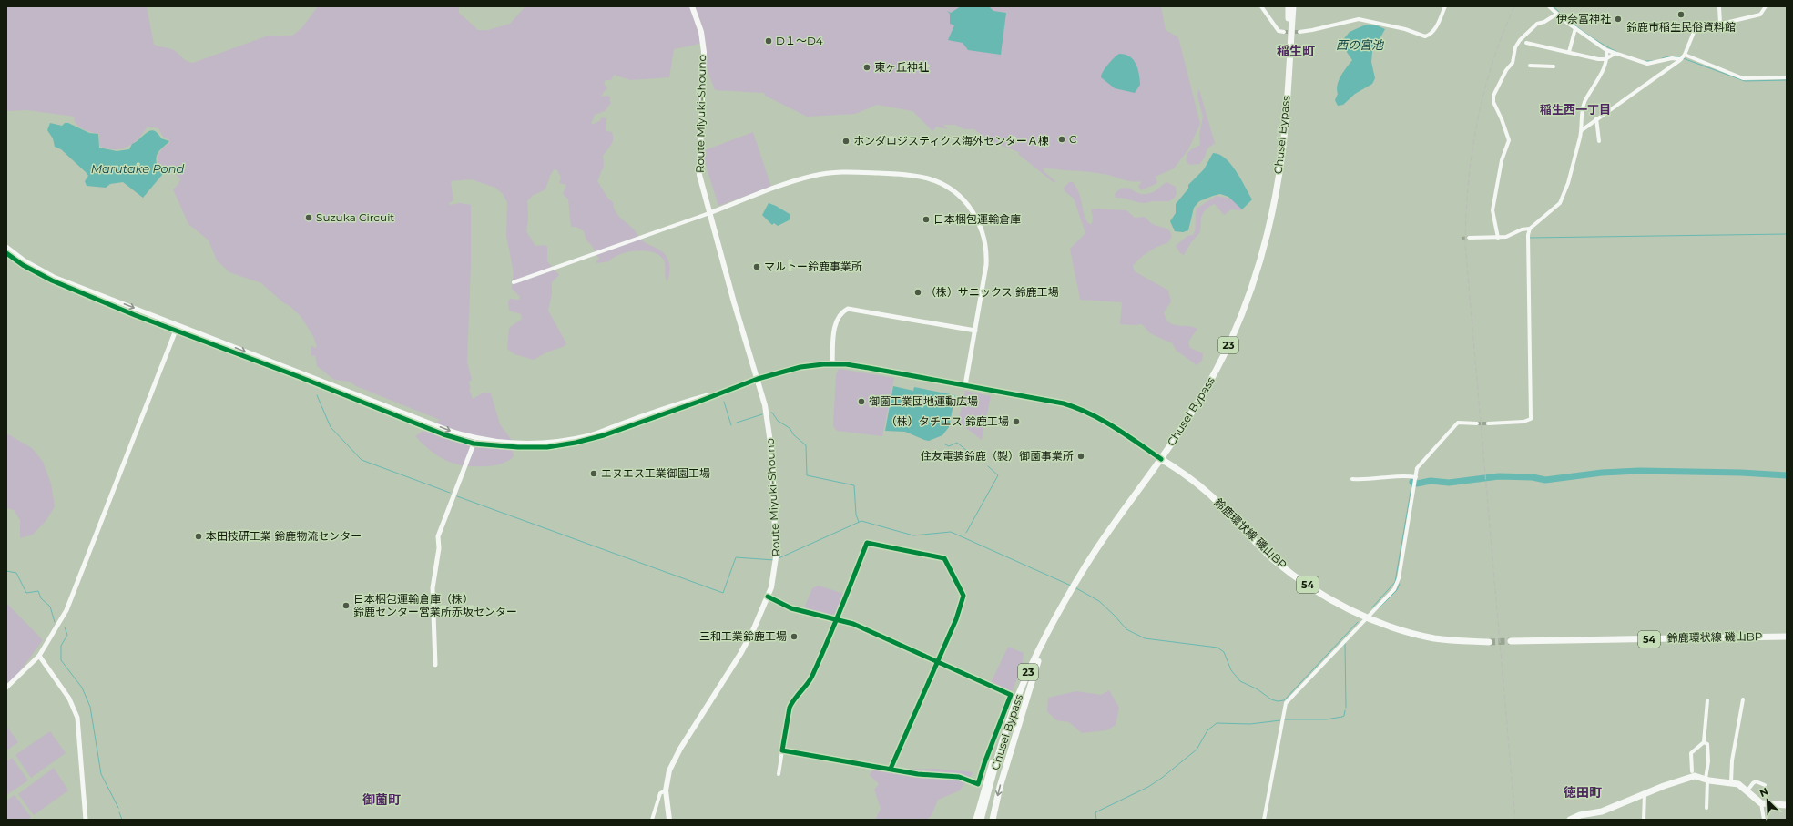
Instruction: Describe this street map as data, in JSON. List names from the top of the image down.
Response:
{
  "streets": {
    "main road": [
      "Route Miyuki-Shouno",
      "Chusei Bypass",
      "23",
      "鈴鹿環状線 磯山BP",
      "54"
    ]
  },
  "crossings": [
    ["Chusei Bypass", "23"],
    ["Chusei Bypass", "鈴鹿環状線 磯山BP"]
  ],
  "districts": [
    "稲生町",
    "稲生西一丁目",
    "徳田町",
    "御薗町"
  ],
  "water": ["西の宮池", "Marutake Pond"],
  "places": [
    "鈴鹿市稲生民俗資料館",
    "伊奈冨神社",
    "D１～D4",
    "東ヶ丘神社",
    "C",
    "ホンダロジスティクス海外センターＡ棟",
    "Suzuka Circuit",
    "日本梱包運輸倉庫",
    "マルトー鈴鹿事業所",
    "（株）サニックス 鈴鹿工場",
    "御薗工業団地運動広場",
    "（株）タチエス 鈴鹿工場",
    "住友電装鈴鹿（製）御薗事業所",
    "エヌエス工業御園工場",
    "本田技研工業 鈴鹿物流センター",
    "日本梱包運輸倉庫（株） 鈴鹿センター営業所赤坂センター",
    "三和工業鈴鹿工場"
  ],
  "north": "top left"
}
